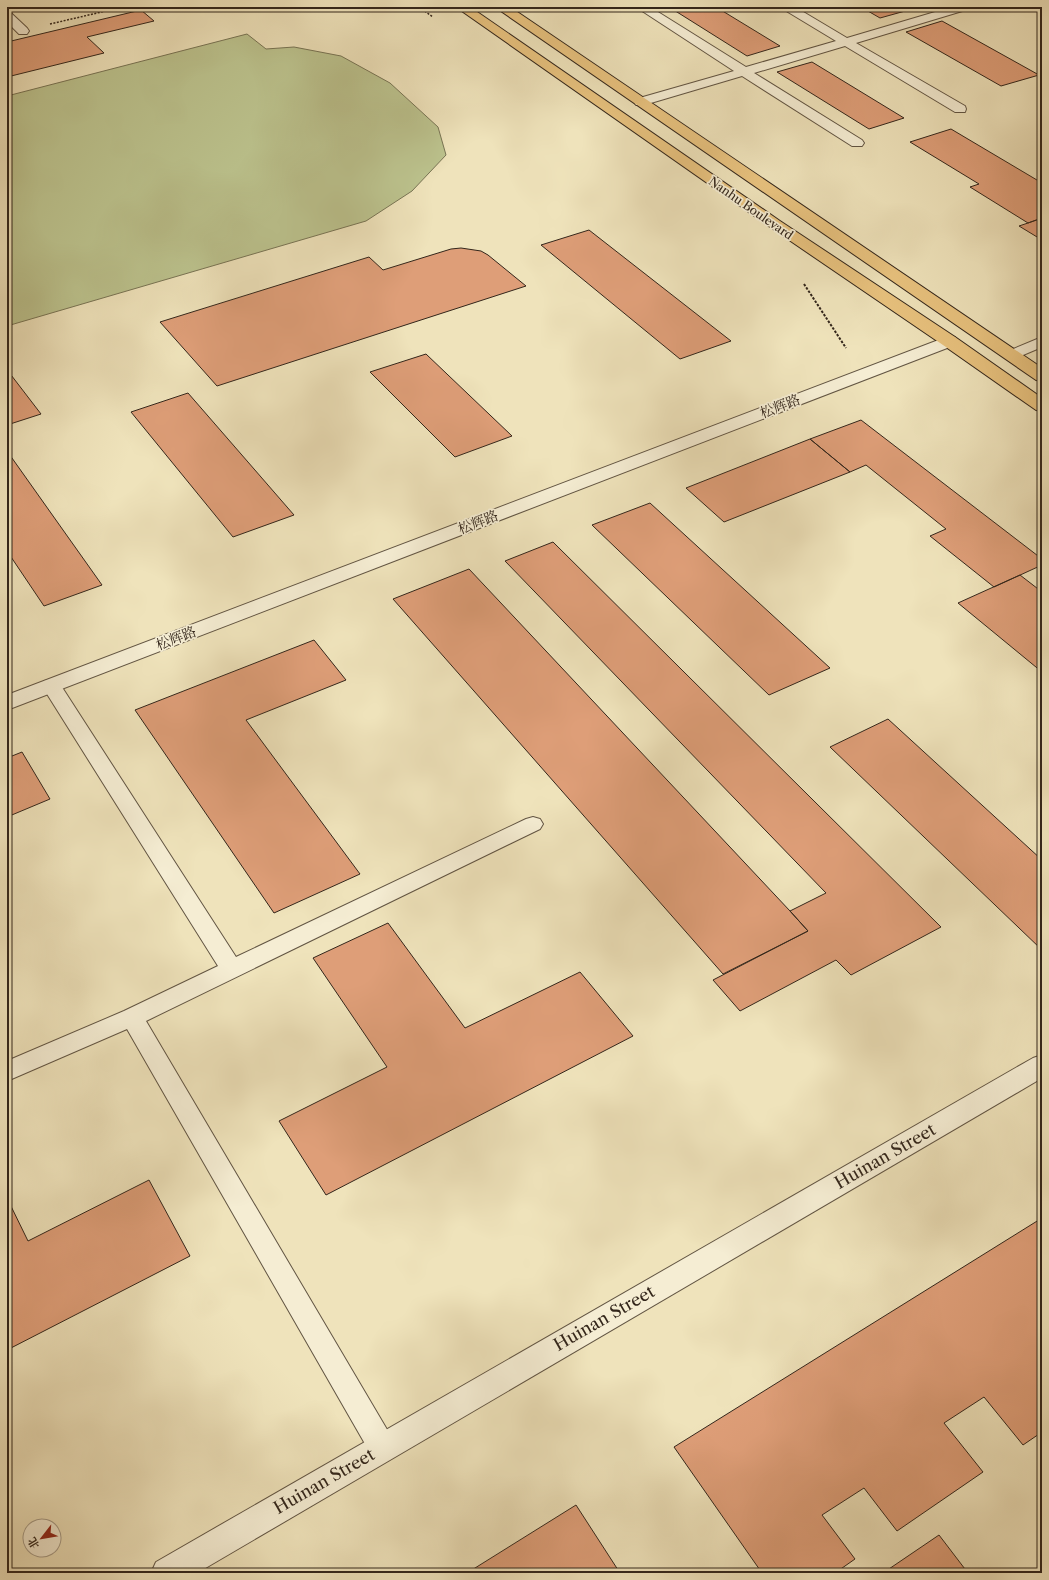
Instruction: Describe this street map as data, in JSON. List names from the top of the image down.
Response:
{
  "streets": {
    "main road": ["Nanhu Boulevard"],
    "street": ["松辉路", "Huinan Street"]
  },
  "crossings": [
    ["Nanhu Boulevard", "松辉路"]
  ],
  "north": "bottom left"
}
